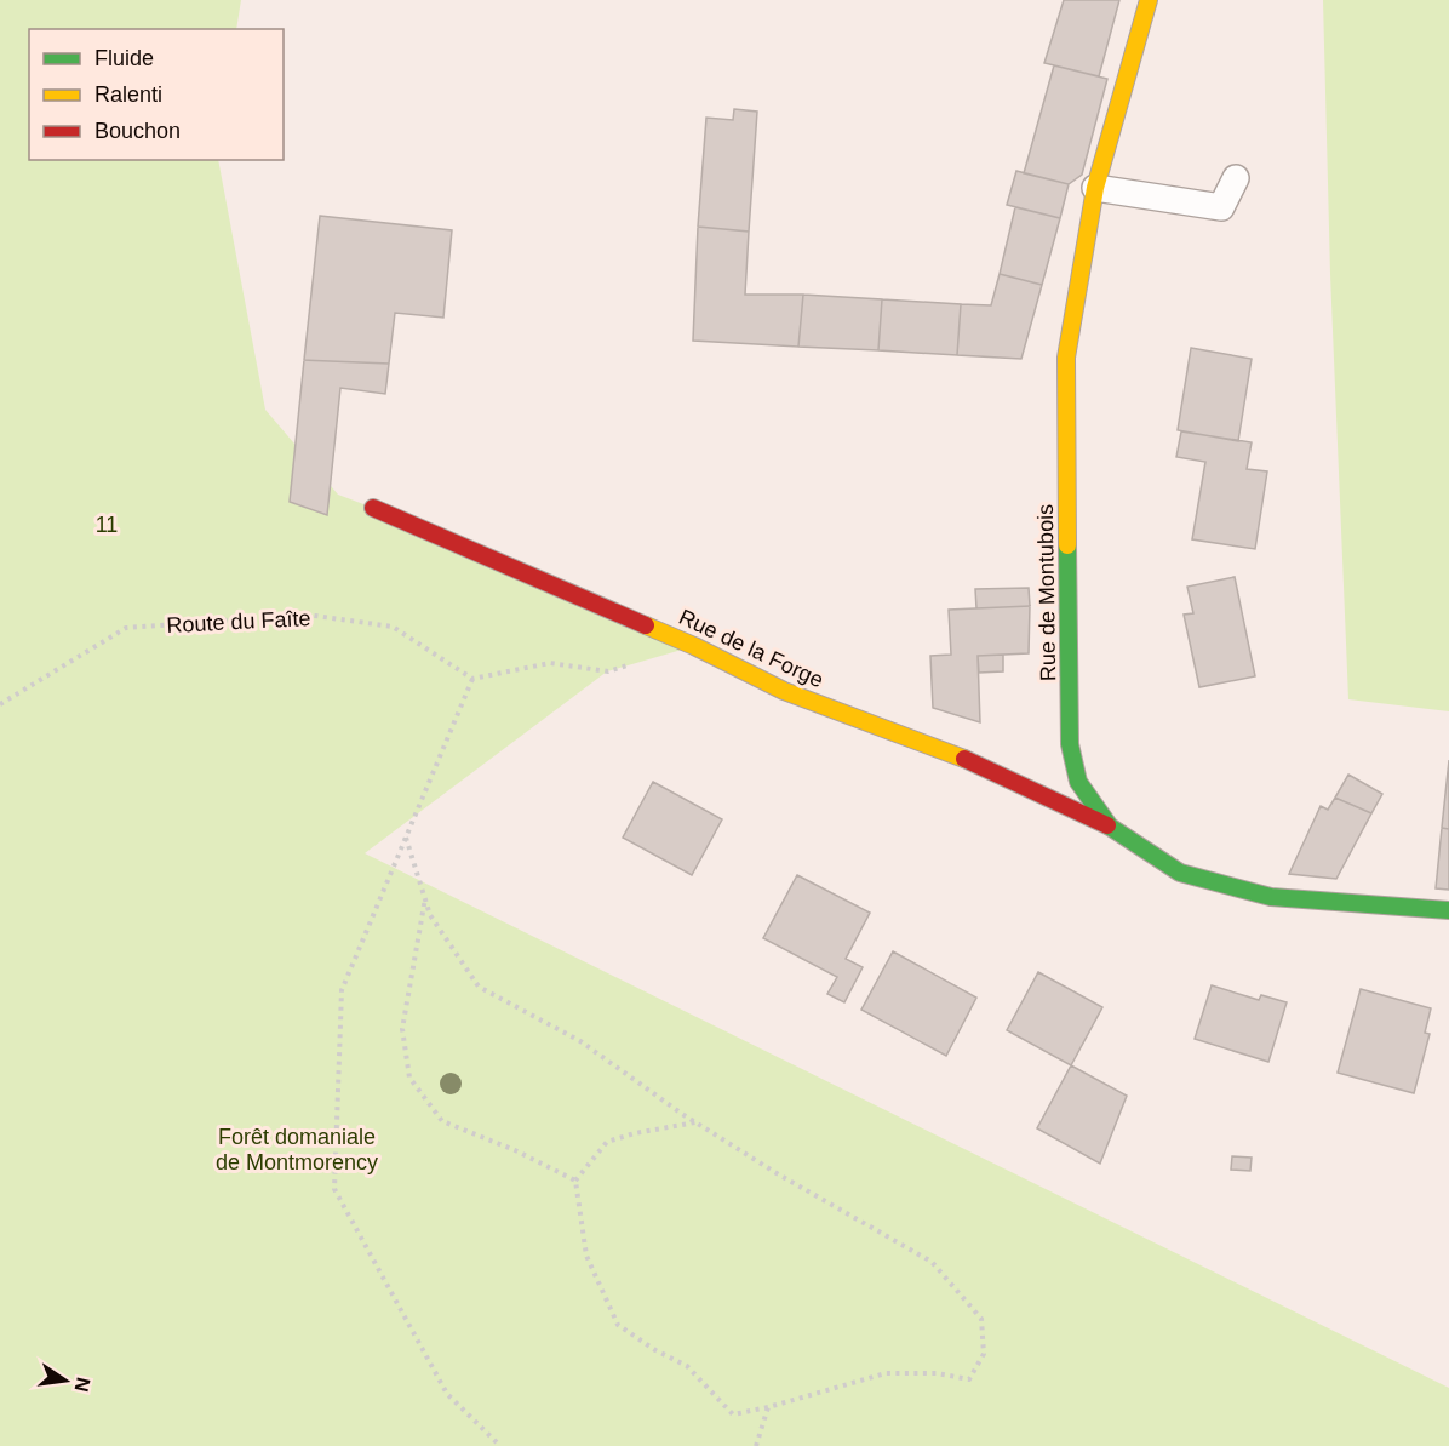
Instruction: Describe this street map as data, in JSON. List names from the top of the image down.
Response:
{
  "streets": {
    "street": ["Rue de Montubois", "Rue de la Forge"],
    "path": ["Route du Faîte"]
  },
  "crossings": [
    ["Rue de Montubois", "Rue de la Forge"]
  ],
  "parks": ["11", "Forêt domaniale de Montmorency"],
  "legend": ["Fluide", "Ralenti", "Bouchon"],
  "north": "right"
}
